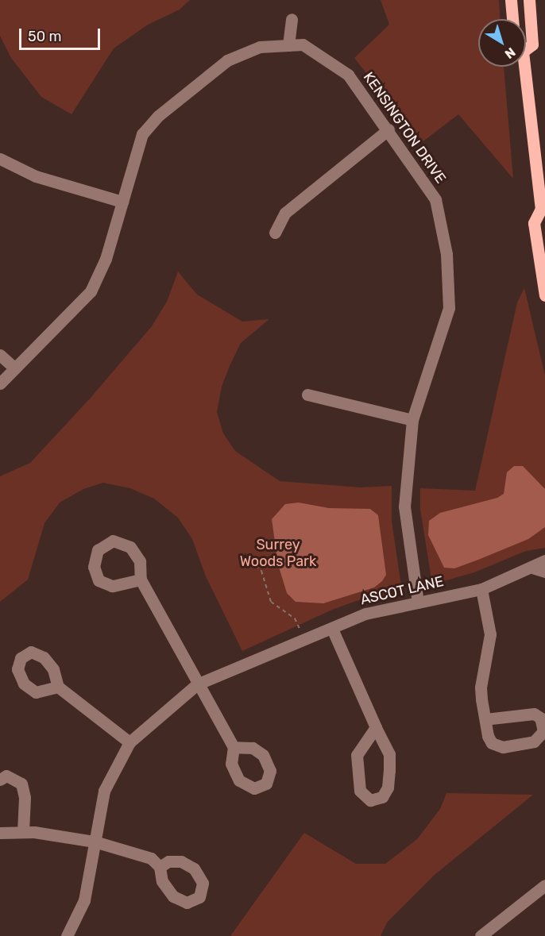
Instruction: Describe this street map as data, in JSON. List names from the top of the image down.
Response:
{
  "streets": {
    "street": ["KENSINGTON DRIVE", "ASCOT LANE"]
  },
  "crossings": [
    ["KENSINGTON DRIVE", "ASCOT LANE"]
  ],
  "parks": ["Surrey Woods Park"],
  "scale_bar": "50 m",
  "north": "bottom right"
}
